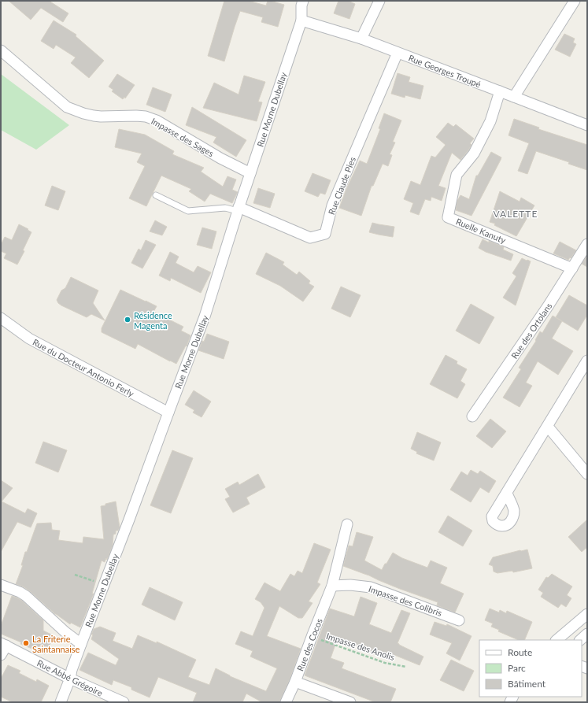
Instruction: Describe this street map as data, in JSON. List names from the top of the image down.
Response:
{
  "streets": {
    "street": [
      "Rue Georges Troupé",
      "Rue Morne Dubellay",
      "Impasse des Sages",
      "Rue Claude Pies",
      "Ruelle Kanuty",
      "Rue des Ortolans",
      "Rue du Docteur Antonio Ferly",
      "Impasse des Colibris",
      "Rue des Cocos",
      "Rue Abbé Grégoire"
    ],
    "path": ["Impasse des Anolis"]
  },
  "crossings": [
    ["Rue Georges Troupé", "Rue Morne Dubellay"],
    ["Rue Georges Troupé", "Rue Claude Pies"],
    ["Rue Georges Troupé", "Ruelle Kanuty"],
    ["Rue Morne Dubellay", "Impasse des Sages"],
    ["Rue Morne Dubellay", "Rue Claude Pies"],
    ["Rue Morne Dubellay", "Rue du Docteur Antonio Ferly"],
    ["Rue Morne Dubellay", "Rue Abbé Grégoire"],
    ["Ruelle Kanuty", "Rue des Ortolans"],
    ["Impasse des Colibris", "Rue des Cocos"],
    ["Rue des Cocos", "Impasse des Anolis"]
  ],
  "districts": ["VALETTE"],
  "places": ["Résidence Magenta", "La Friterie Saintannaise"],
  "legend": ["Route", "Parc", "Bâtiment"]
}
